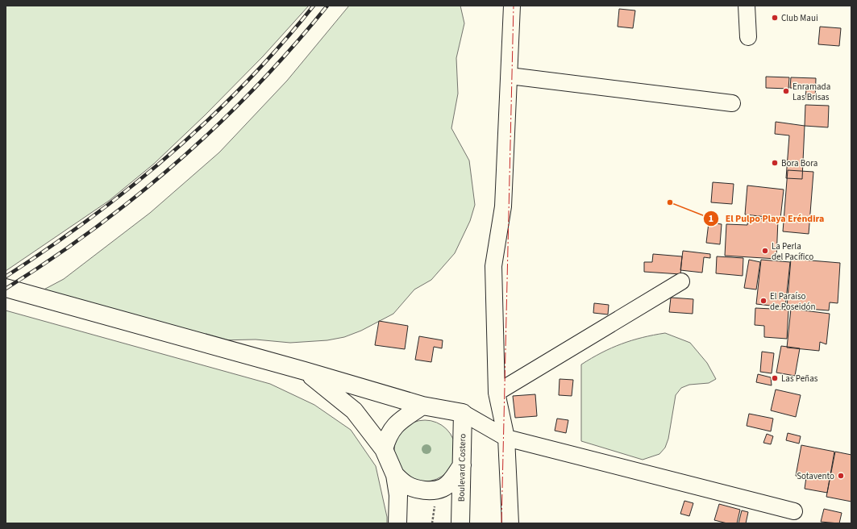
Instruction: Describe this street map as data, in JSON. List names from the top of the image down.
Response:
{
  "streets": {
    "main road": ["Boulevard Costero"]
  },
  "places": [
    "Club Maui",
    "Enramada Las Brisas",
    "Bora Bora",
    "El Pulpo Playa Eréndira",
    "La Perla del Pacífico",
    "El Paraíso de Poseidón",
    "Las Peñas",
    "Sotavento"
  ]
}
